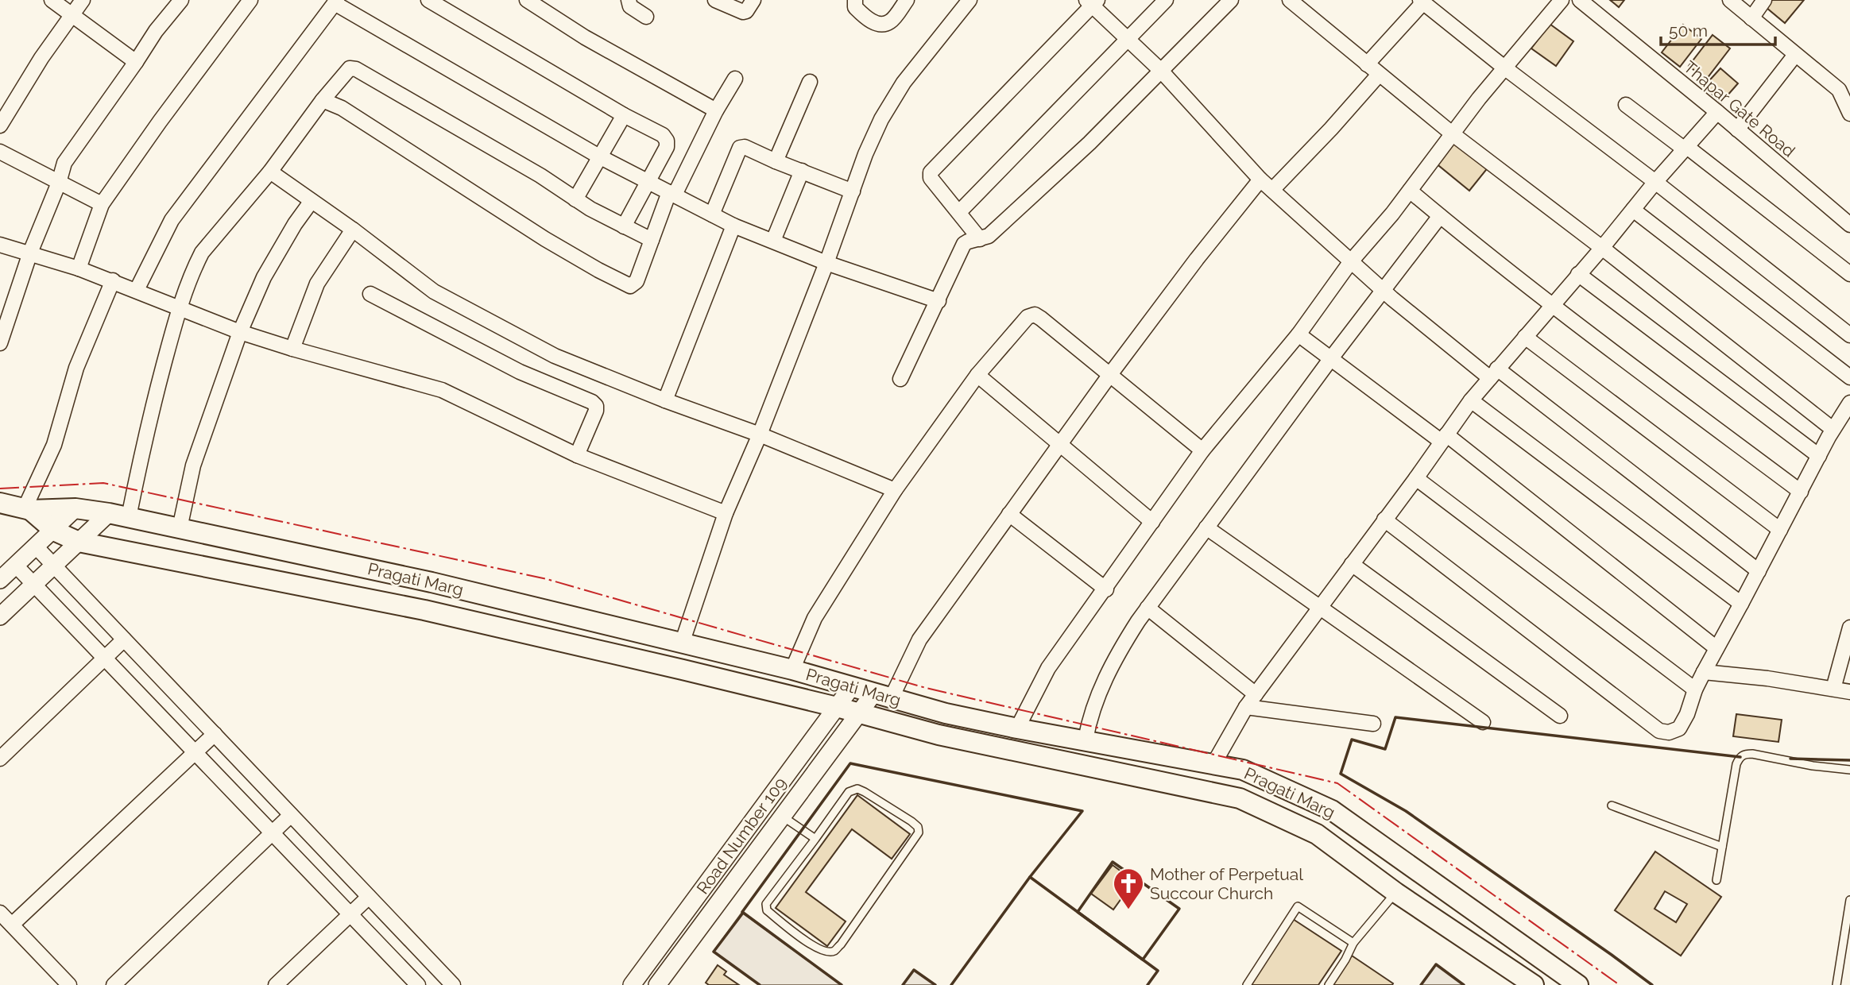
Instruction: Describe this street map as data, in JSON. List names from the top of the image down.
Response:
{
  "streets": {
    "main road": ["Pragati Marg"],
    "street": ["Thapar Gate Road", "Road Number 109"]
  },
  "crossings": [
    ["Pragati Marg", "Road Number 109"]
  ],
  "places": {
    "church": ["Mother of Perpetual Succour Church"]
  },
  "scale_bar": "50 m"
}
